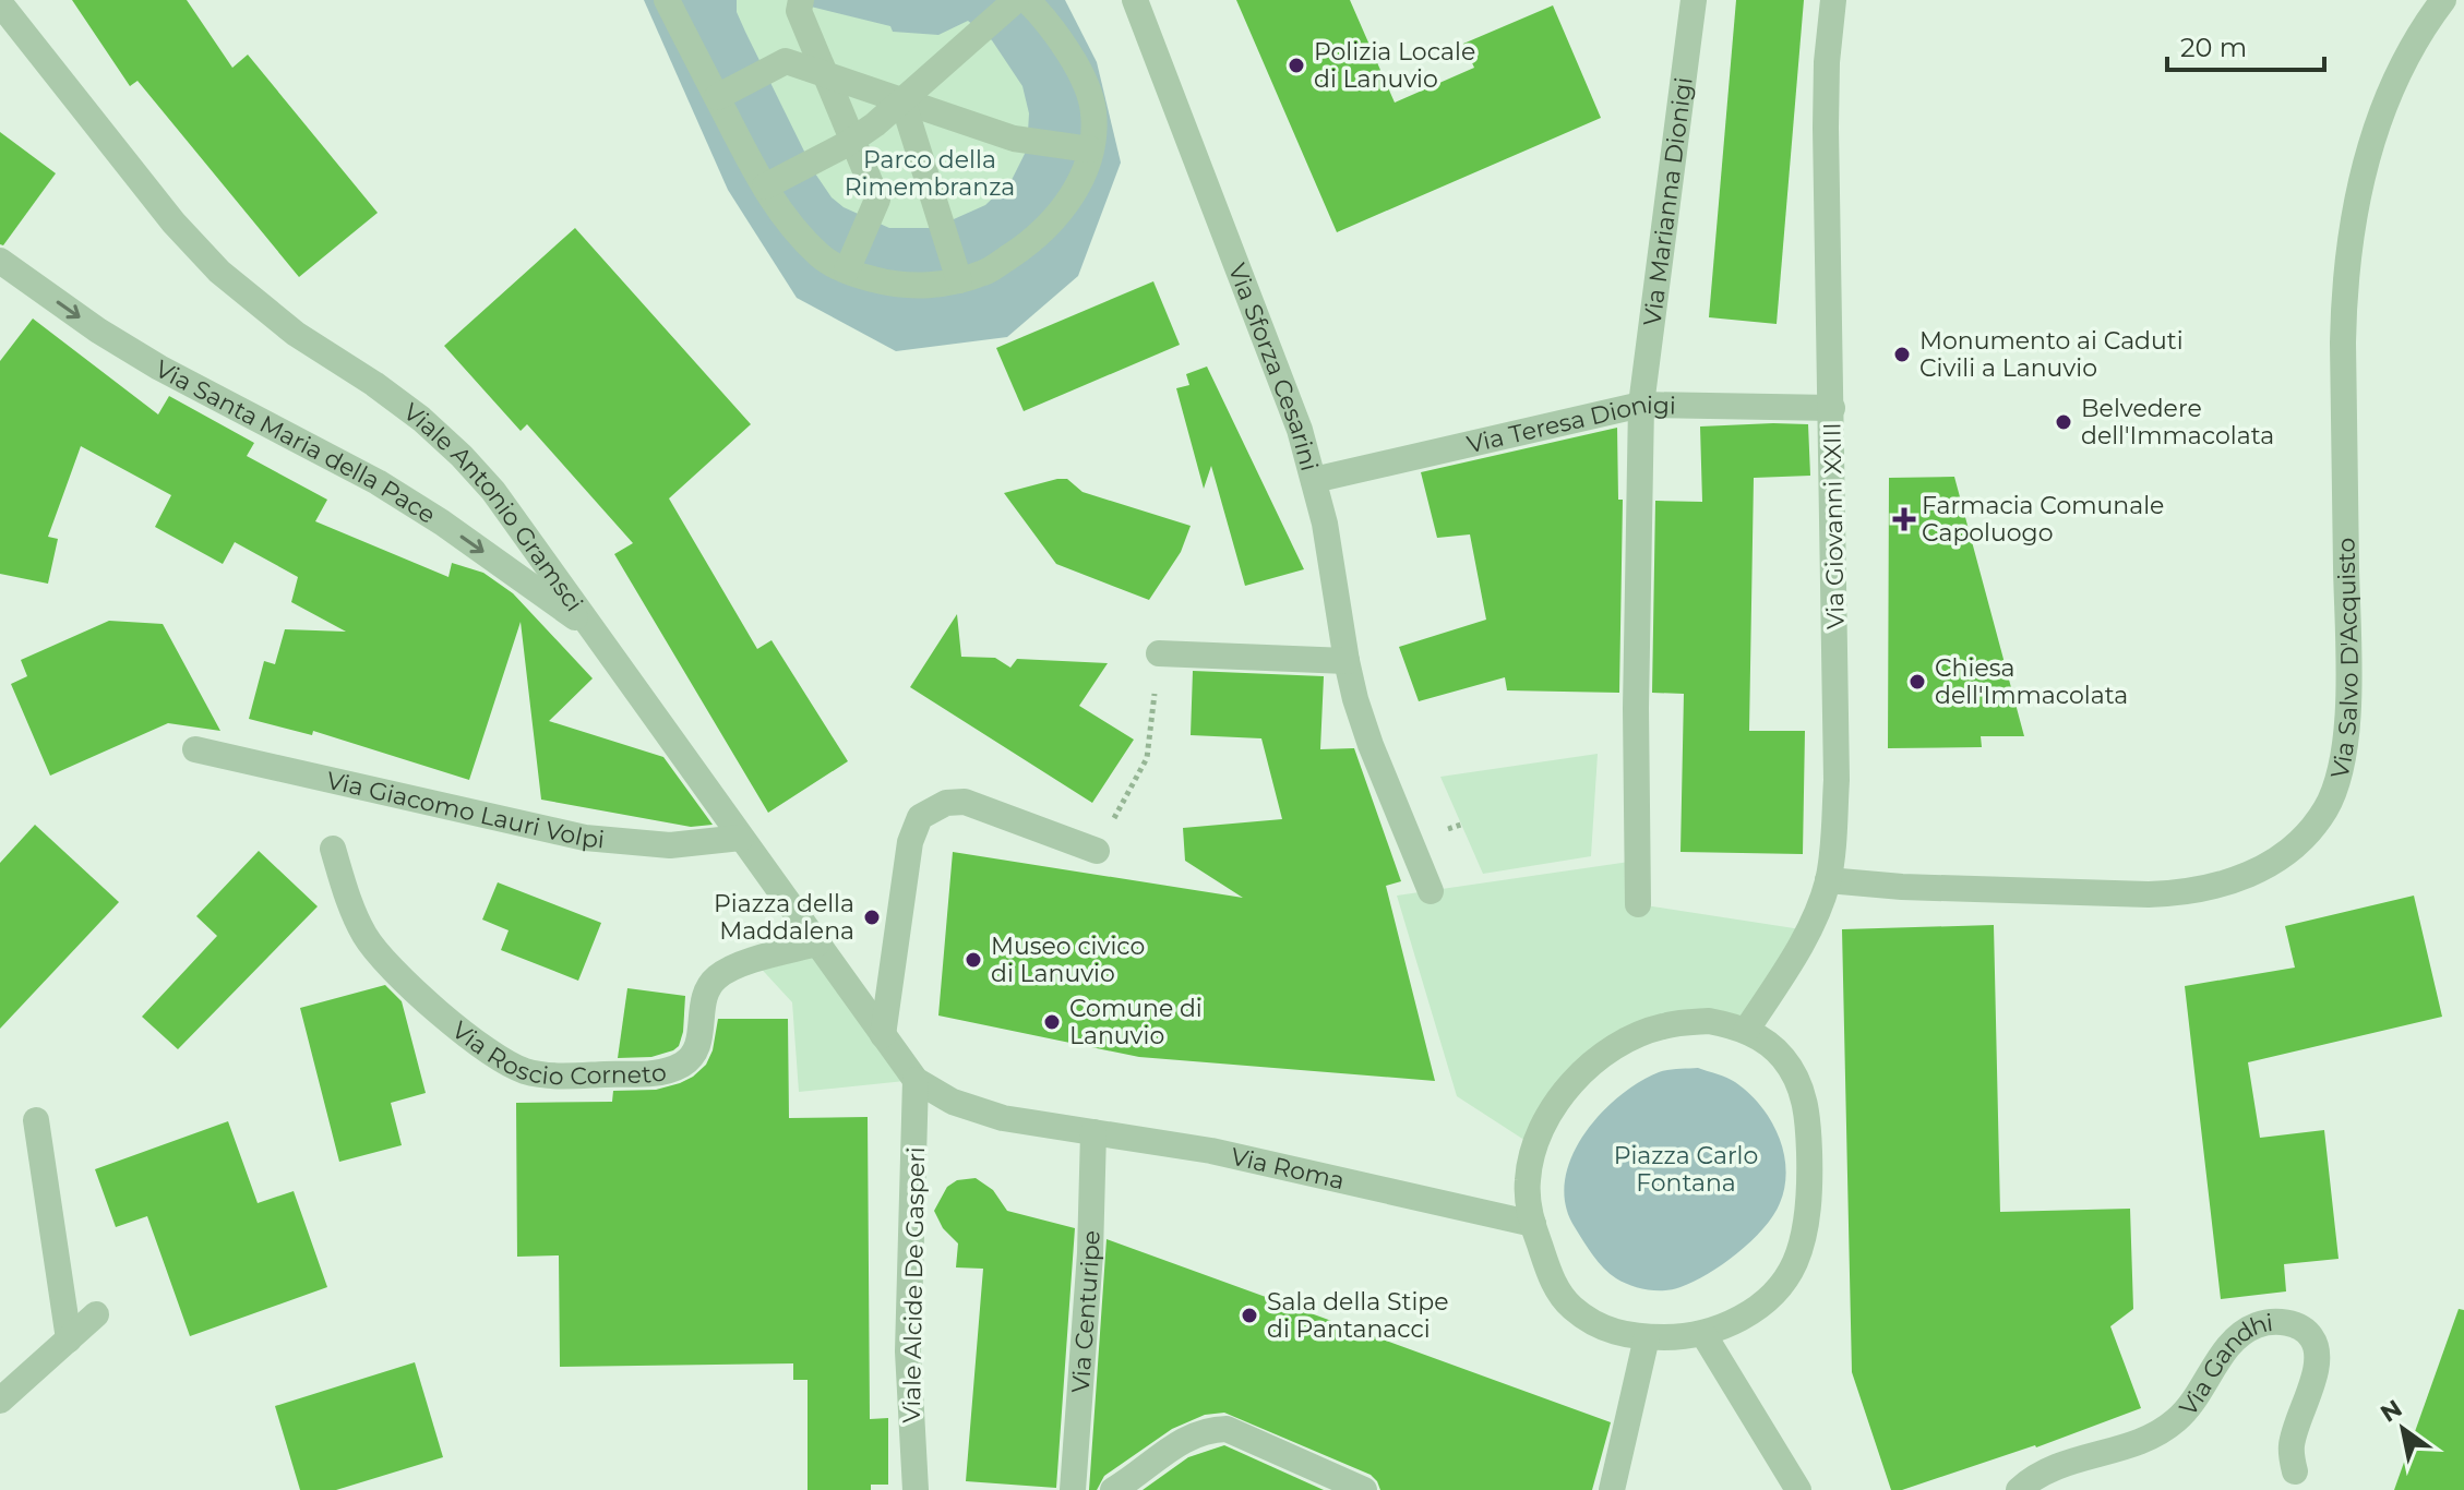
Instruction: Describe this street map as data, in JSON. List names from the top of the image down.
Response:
{
  "streets": {
    "street": [
      "Via Marianna Dionigi",
      "Via Sforza Cesarini",
      "Via Teresa Dionigi",
      "Via Santa Maria della Pace",
      "Viale Antonio Gramsci",
      "Via Giovanni XXIII",
      "Via Salvo D'Acquisto",
      "Via Giacomo Lauri Volpi",
      "Via Roscio Corneto",
      "Via Roma",
      "Viale Alcide De Gasperi",
      "Via Centuripe",
      "Via Gandhi"
    ]
  },
  "crossings": [
    ["Via Marianna Dionigi", "Via Teresa Dionigi"],
    ["Via Sforza Cesarini", "Via Teresa Dionigi"],
    ["Via Teresa Dionigi", "Via Giovanni XXIII"],
    ["Via Santa Maria della Pace", "Viale Antonio Gramsci"],
    ["Viale Antonio Gramsci", "Via Giacomo Lauri Volpi"],
    ["Viale Antonio Gramsci", "Via Roscio Corneto"],
    ["Viale Antonio Gramsci", "Via Roma"],
    ["Viale Antonio Gramsci", "Viale Alcide De Gasperi"],
    ["Via Giovanni XXIII", "Via Salvo D'Acquisto"],
    ["Via Giovanni XXIII", "Via Roma"],
    ["Via Roma", "Viale Alcide De Gasperi"],
    ["Via Roma", "Via Centuripe"]
  ],
  "one_way": ["Via Santa Maria della Pace"],
  "parks": ["Parco della Rimembranza", "Piazza Carlo Fontana"],
  "places": {
    "other": [
      "Polizia Locale di Lanuvio",
      "Monumento ai Caduti Civili a Lanuvio",
      "Belvedere dell'Immacolata",
      "Chiesa dell'Immacolata",
      "Piazza della Maddalena",
      "Museo civico di Lanuvio",
      "Comune di Lanuvio",
      "Sala della Stipe di Pantanacci"
    ],
    "health": ["Farmacia Comunale Capoluogo"]
  },
  "scale_bar": "20 m",
  "north": "top left"
}
